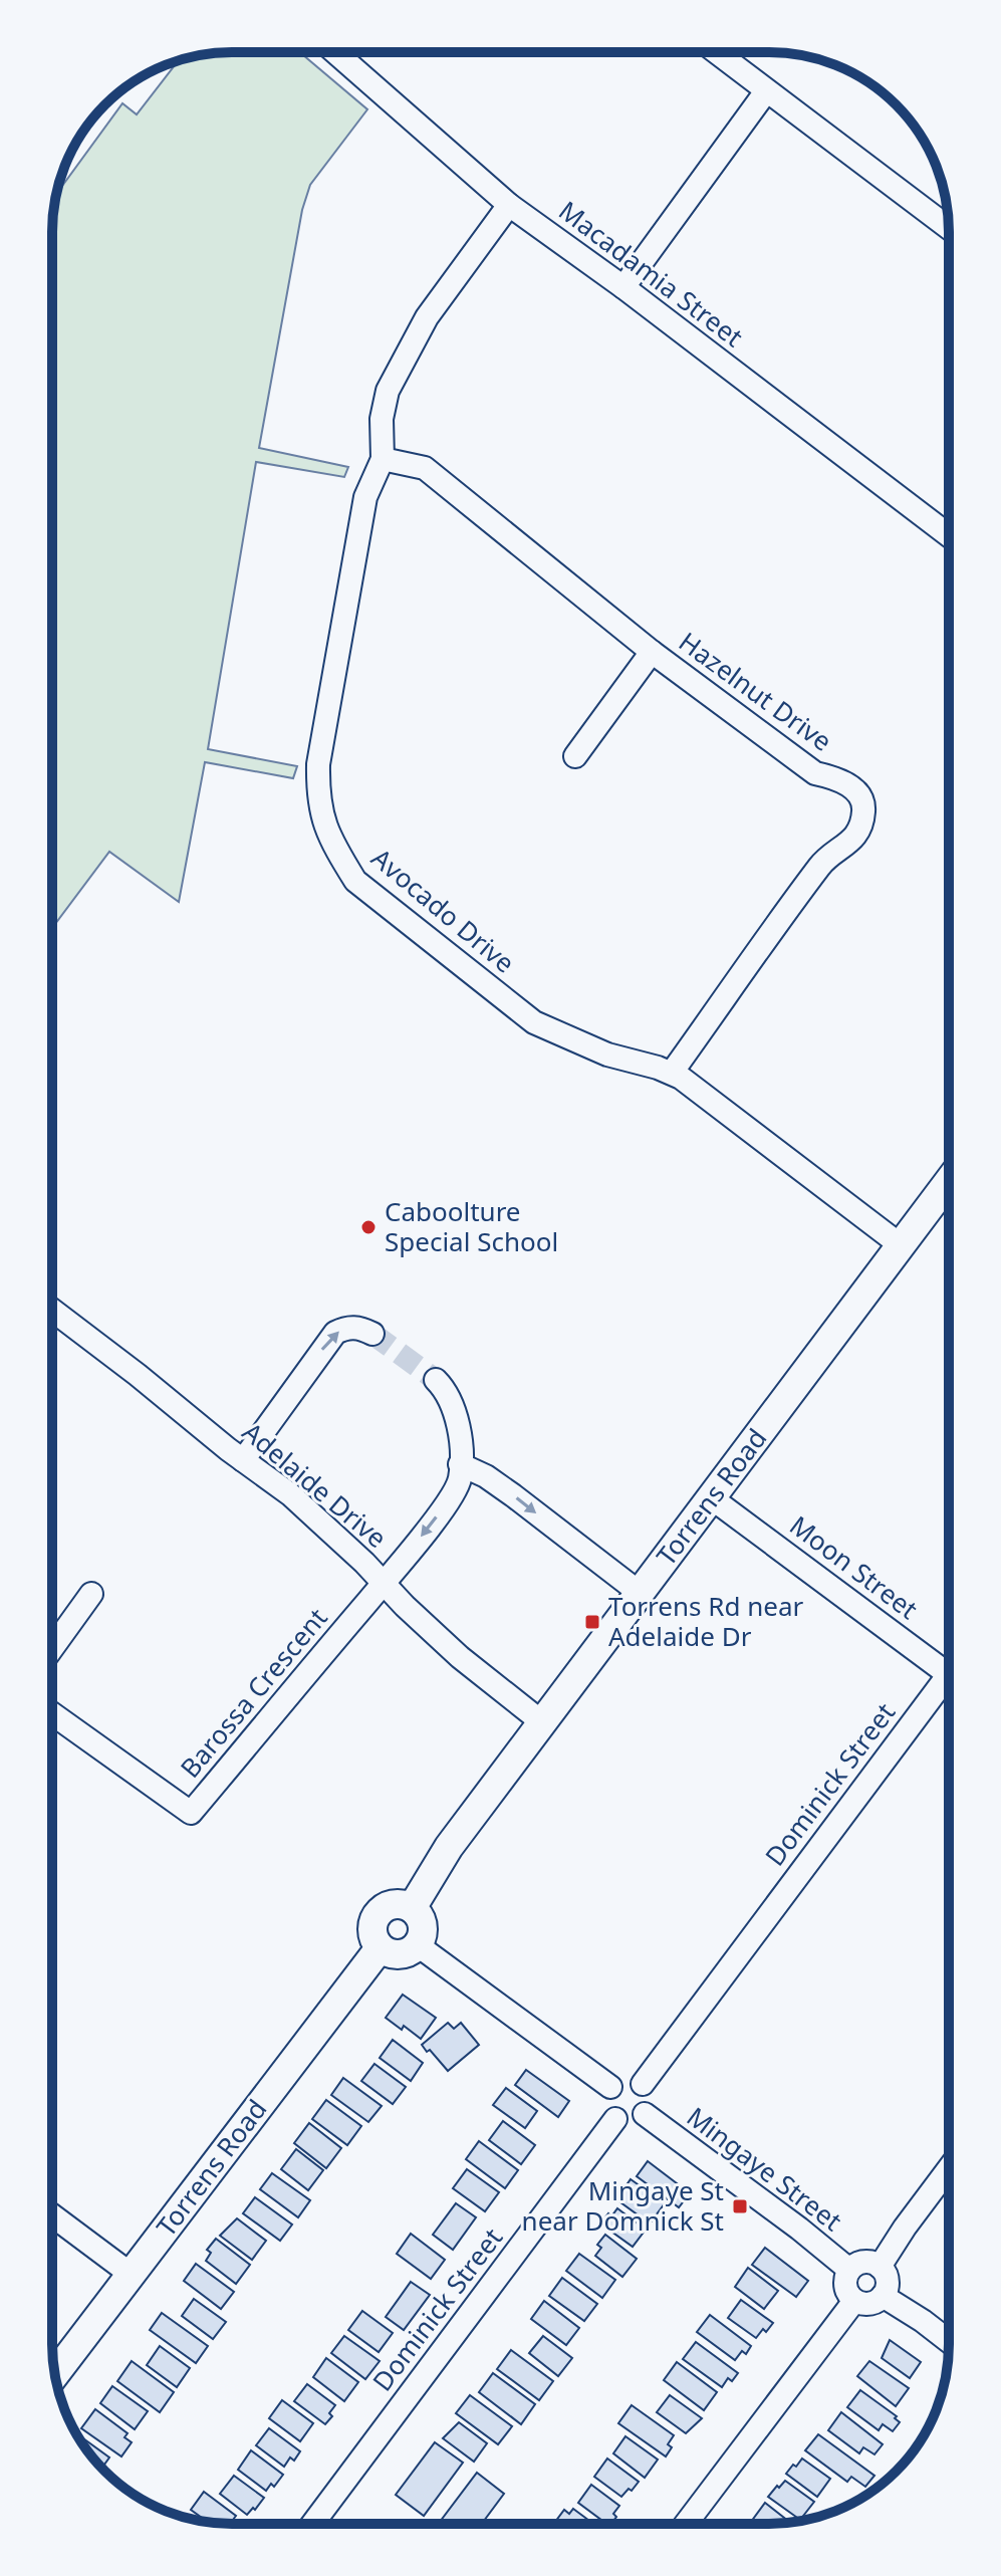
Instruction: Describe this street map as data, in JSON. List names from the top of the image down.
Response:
{
  "streets": {
    "main road": ["Torrens Road"],
    "street": [
      "Macadamia Street",
      "Hazelnut Drive",
      "Avocado Drive",
      "Adelaide Drive",
      "Moon Street",
      "Barossa Crescent",
      "Dominick Street",
      "Mingaye Street"
    ]
  },
  "crossings": [
    ["Macadamia Street", "Avocado Drive"],
    ["Hazelnut Drive", "Avocado Drive"],
    ["Avocado Drive", "Torrens Road"],
    ["Adelaide Drive", "Torrens Road"],
    ["Adelaide Drive", "Barossa Crescent"],
    ["Torrens Road", "Moon Street"],
    ["Dominick Street", "Mingaye Street"]
  ],
  "places": {
    "other": ["Caboolture Special School"],
    "transit": ["Torrens Rd near Adelaide Dr", "Mingaye St near Domnick St"]
  }
}
